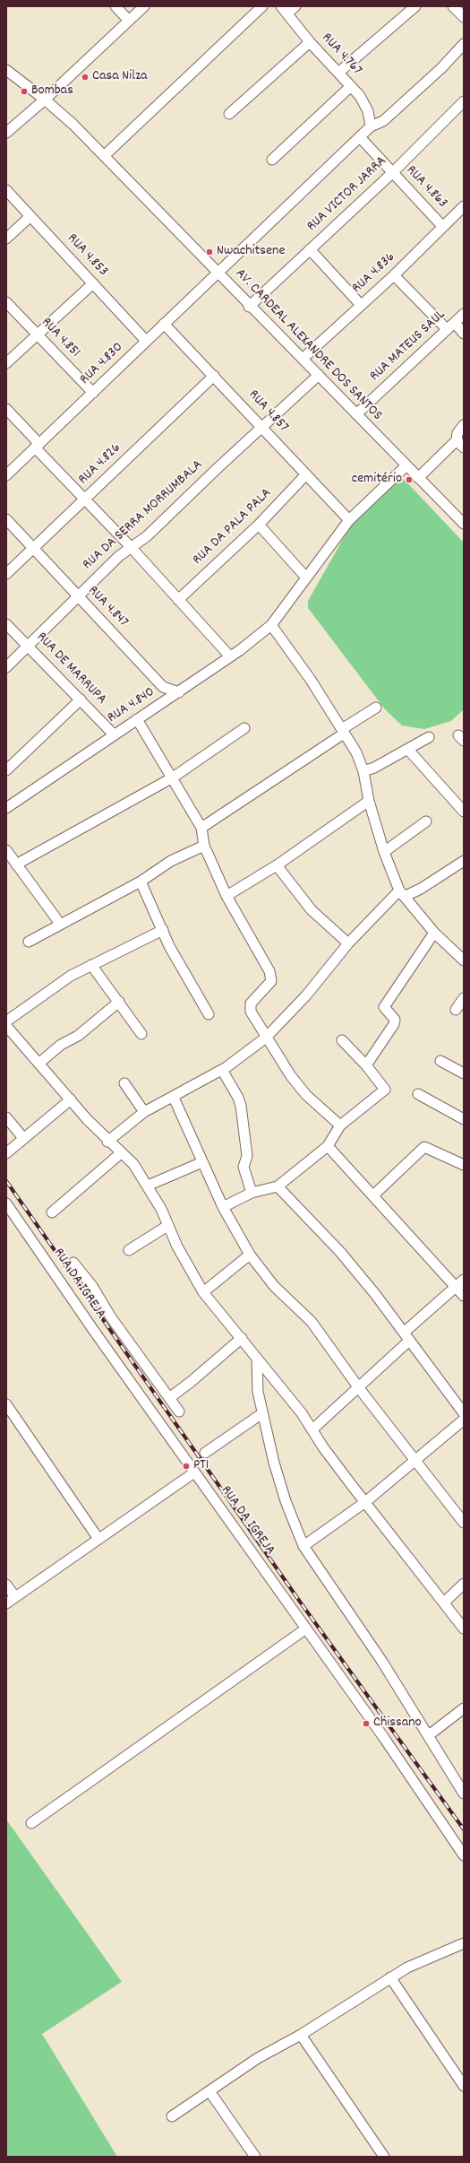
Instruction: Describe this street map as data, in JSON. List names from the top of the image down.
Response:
{
  "streets": {
    "street": [
      "RUA 4.767",
      "RUA 4.863",
      "RUA VICTOR JARRA",
      "RUA 4.853",
      "RUA 4.836",
      "RUA 4.851",
      "AV. CARDEAL ALEXANDRE DOS SANTOS",
      "RUA MATEUS SAUL",
      "RUA 4.830",
      "RUA 4.857",
      "RUA 4.826",
      "RUA DA SERRA MORRUMBALA",
      "RUA DA PALA PALA",
      "RUA 4.847",
      "RUA DE MARRUPA",
      "RUA 4.840",
      "RUA DA IGREJA"
    ]
  },
  "crossings": [
    ["RUA 4.767", "RUA 4.830"],
    ["RUA 4.863", "RUA VICTOR JARRA"],
    ["RUA 4.863", "RUA 4.836"],
    ["RUA 4.863", "RUA 4.830"],
    ["RUA VICTOR JARRA", "AV. CARDEAL ALEXANDRE DOS SANTOS"],
    ["RUA 4.853", "RUA 4.830"],
    ["RUA 4.836", "AV. CARDEAL ALEXANDRE DOS SANTOS"],
    ["RUA 4.851", "RUA 4.830"],
    ["AV. CARDEAL ALEXANDRE DOS SANTOS", "RUA MATEUS SAUL"],
    ["AV. CARDEAL ALEXANDRE DOS SANTOS", "RUA 4.830"],
    ["AV. CARDEAL ALEXANDRE DOS SANTOS", "RUA DA SERRA MORRUMBALA"],
    ["AV. CARDEAL ALEXANDRE DOS SANTOS", "RUA 4.840"],
    ["RUA 4.830", "RUA 4.857"],
    ["RUA 4.857", "RUA 4.826"],
    ["RUA 4.857", "RUA DA SERRA MORRUMBALA"],
    ["RUA 4.857", "RUA DA PALA PALA"],
    ["RUA 4.857", "RUA 4.840"],
    ["RUA 4.826", "RUA 4.847"],
    ["RUA DA SERRA MORRUMBALA", "RUA 4.847"],
    ["RUA DA SERRA MORRUMBALA", "RUA DE MARRUPA"],
    ["RUA 4.847", "RUA 4.840"],
    ["RUA DE MARRUPA", "RUA 4.840"]
  ],
  "places": [
    "Casa Nilza",
    "Bombas",
    "Nwachitsene",
    "cemitério",
    "PT1",
    "Chissano"
  ]
}
